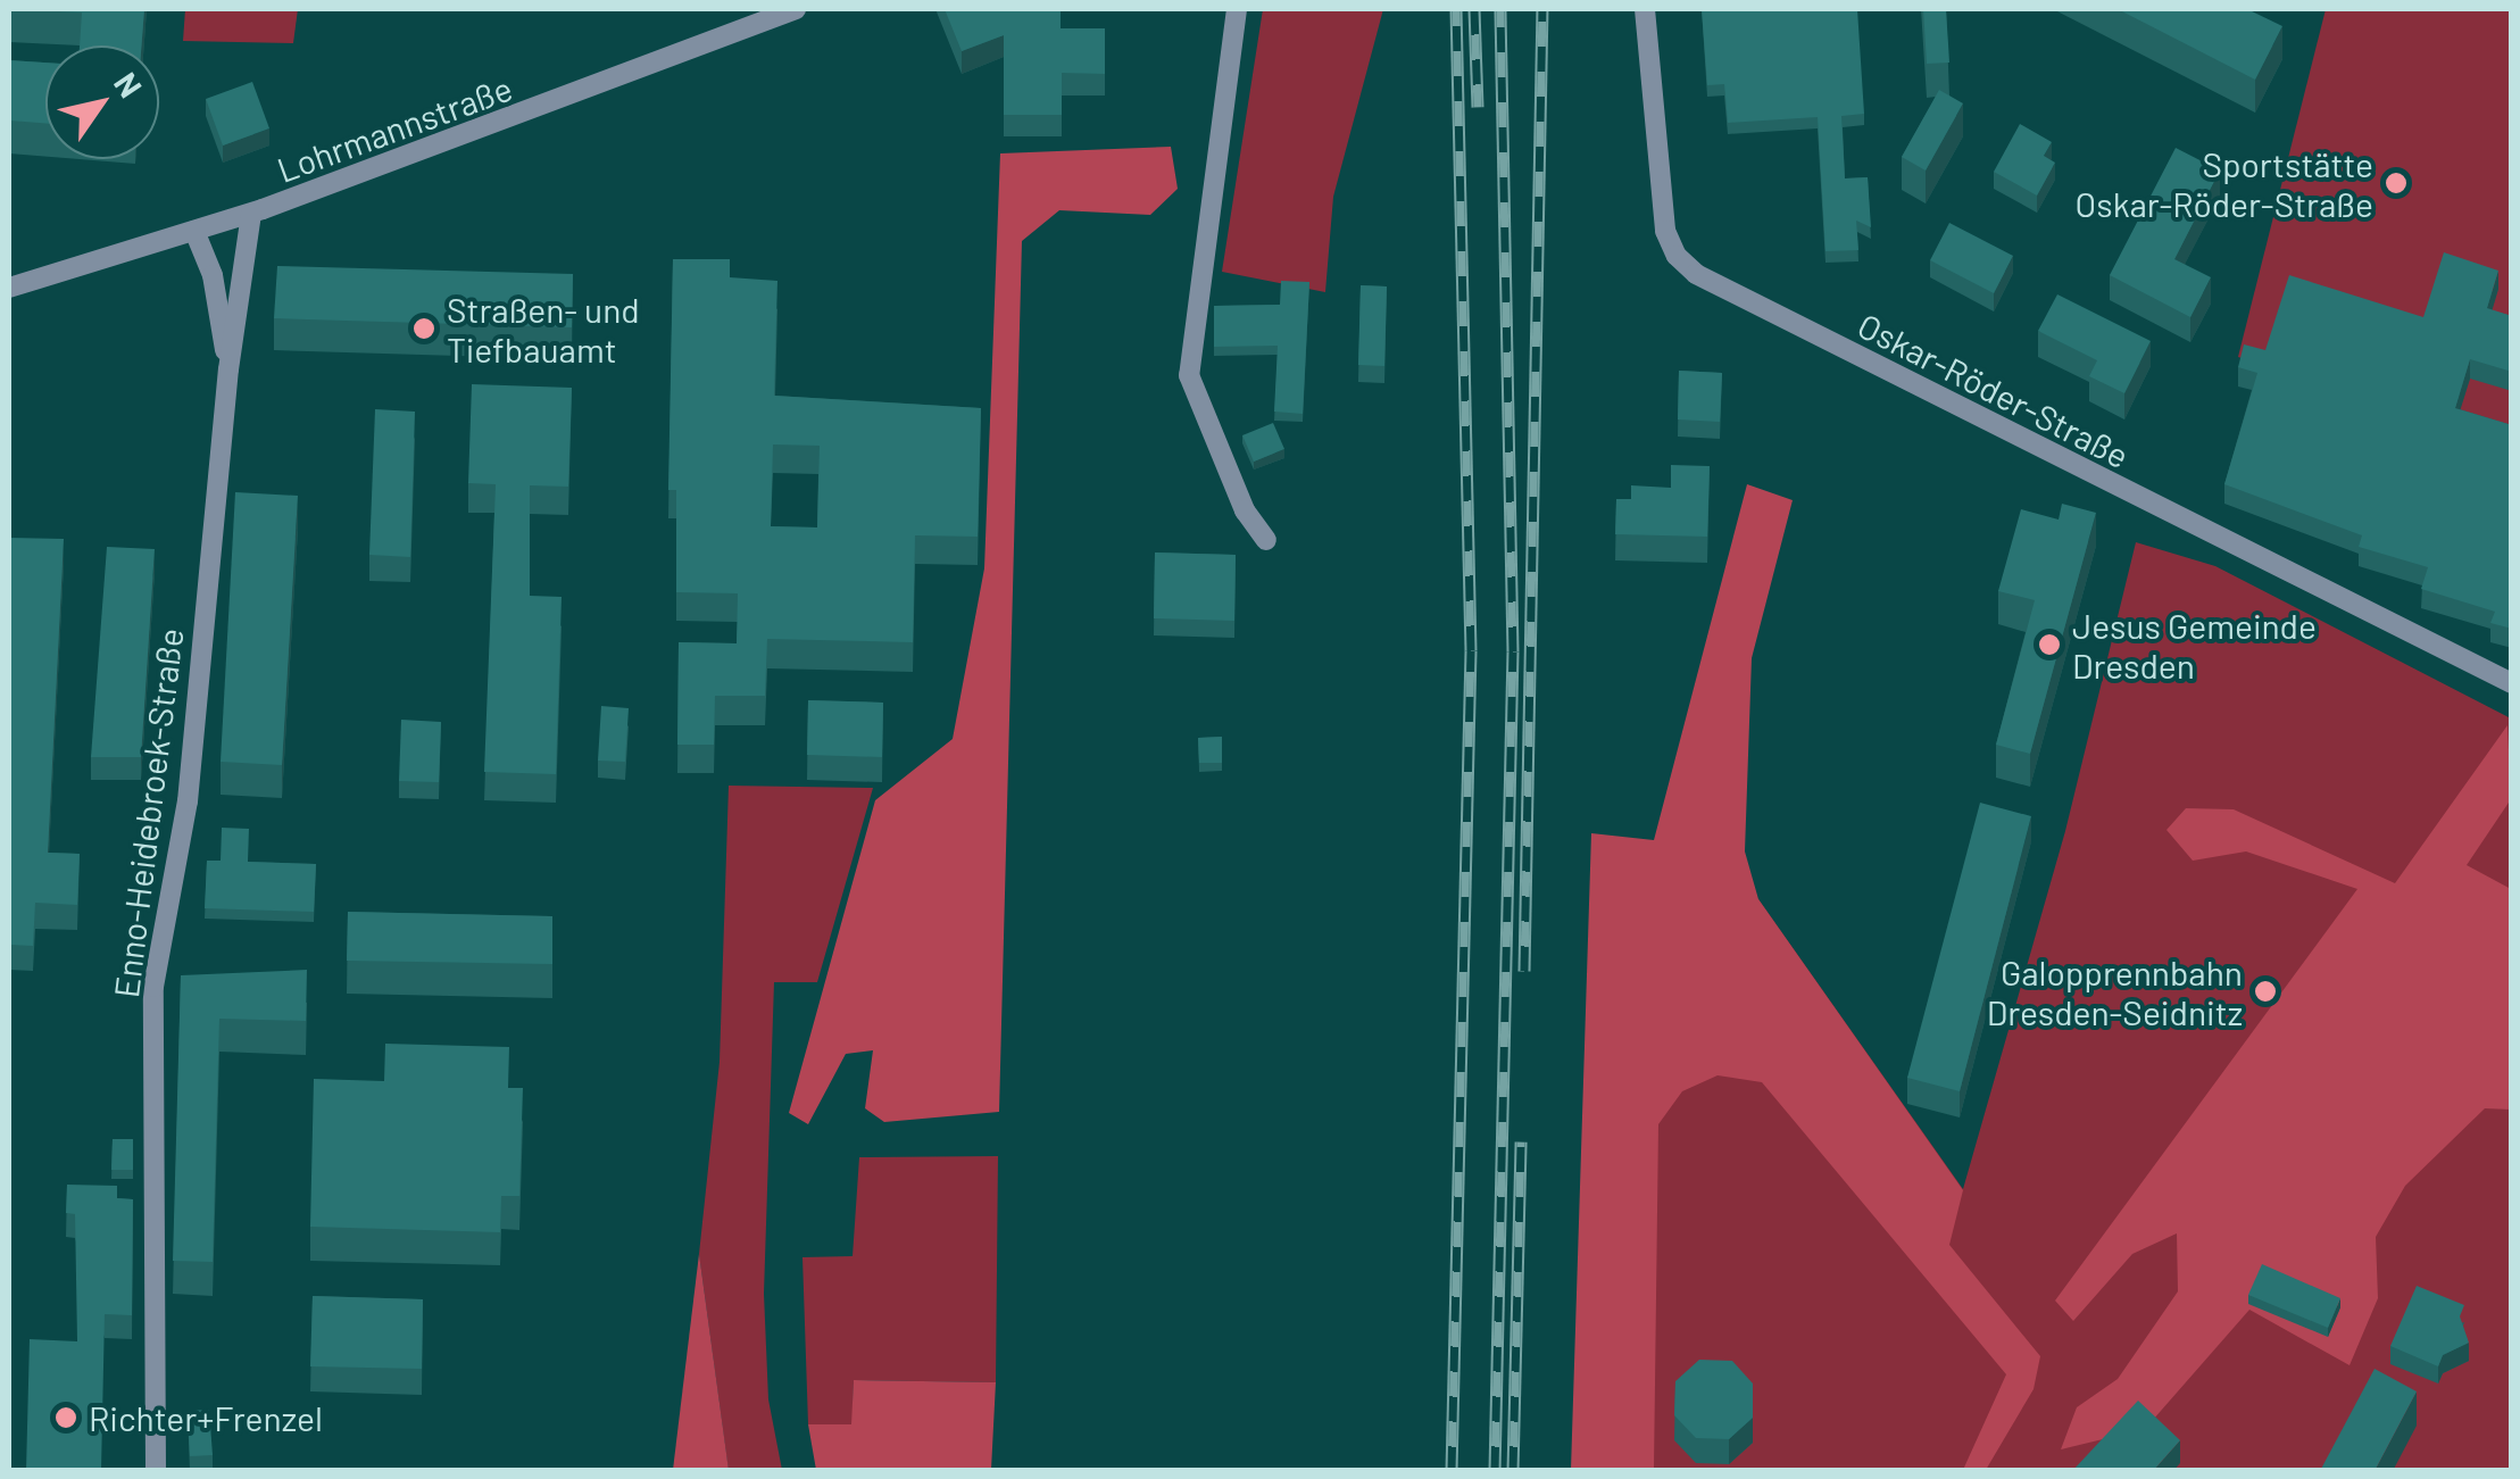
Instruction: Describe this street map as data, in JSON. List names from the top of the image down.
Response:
{
  "streets": {
    "street": ["Lohrmannstraße", "Oskar-Röder-Straße", "Enno-Heidebroek-Straße"]
  },
  "crossings": [
    ["Lohrmannstraße", "Enno-Heidebroek-Straße"]
  ],
  "places": [
    "Sportstätte Oskar-Röder-Straße",
    "Straßen- und Tiefbauamt",
    "Jesus Gemeinde Dresden",
    "Galopprennbahn Dresden-Seidnitz",
    "Richter+Frenzel"
  ],
  "north": "top right"
}
